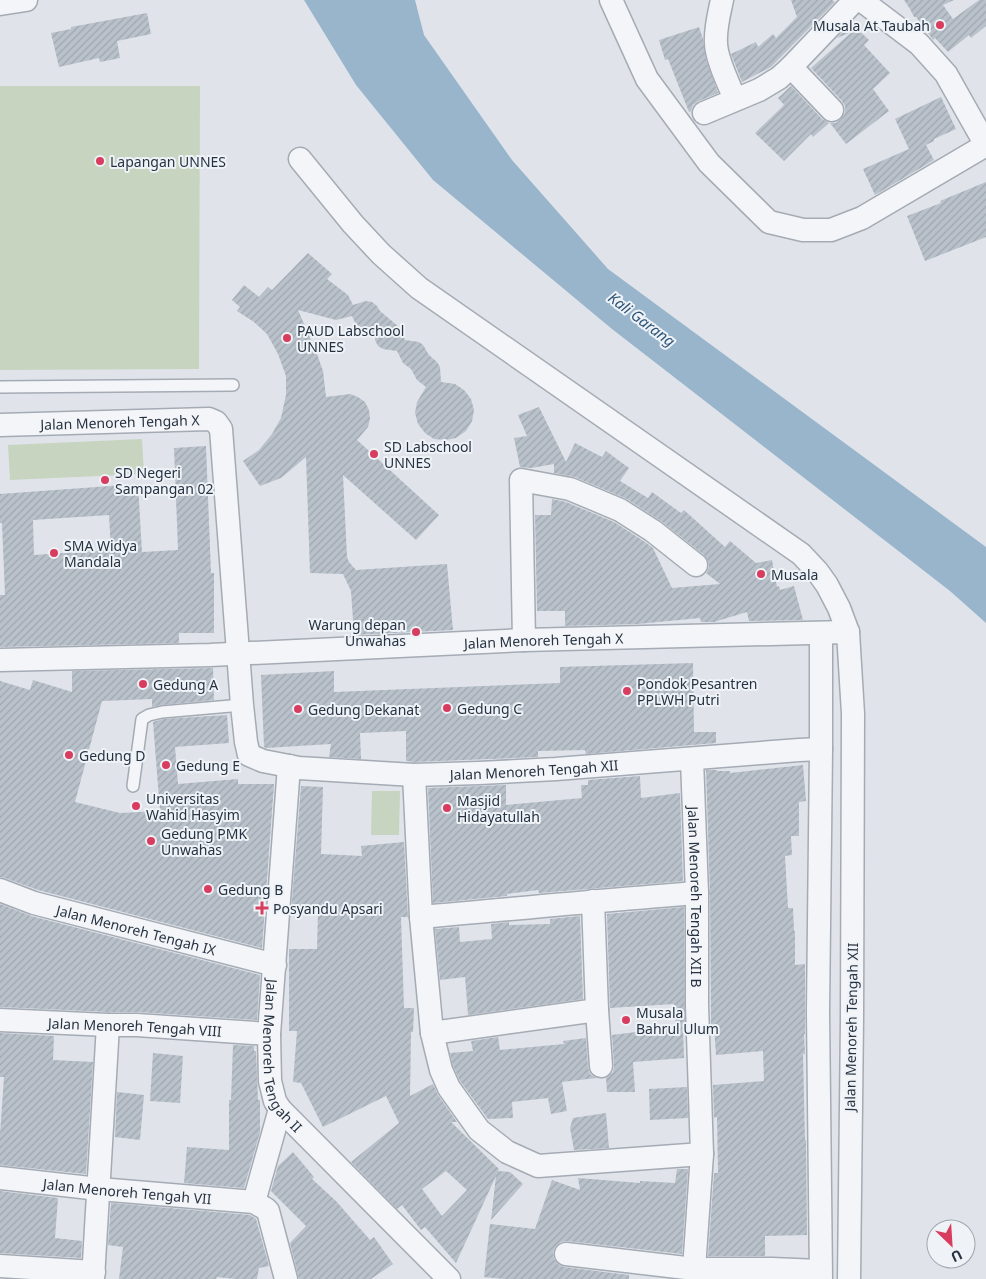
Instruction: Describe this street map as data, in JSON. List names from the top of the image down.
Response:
{
  "streets": {
    "street": [
      "Jalan Menoreh Tengah X",
      "Jalan Menoreh Tengah XII",
      "Jalan Menoreh Tengah XII B",
      "Jalan Menoreh Tengah IX",
      "Jalan Menoreh Tengah VIII",
      "Jalan Menoreh Tengah II",
      "Jalan Menoreh Tengah VII"
    ]
  },
  "crossings": [
    ["Jalan Menoreh Tengah X", "Jalan Menoreh Tengah XII"],
    ["Jalan Menoreh Tengah XII", "Jalan Menoreh Tengah XII B"],
    ["Jalan Menoreh Tengah XII", "Jalan Menoreh Tengah II"],
    ["Jalan Menoreh Tengah IX", "Jalan Menoreh Tengah II"],
    ["Jalan Menoreh Tengah VIII", "Jalan Menoreh Tengah II"]
  ],
  "water": ["Kali Garang"],
  "places": {
    "other": [
      "Musala At Taubah",
      "Lapangan UNNES",
      "PAUD Labschool UNNES",
      "SD Labschool UNNES",
      "SD Negeri Sampangan 02",
      "SMA Widya Mandala",
      "Musala",
      "Warung depan Unwahas",
      "Gedung A",
      "Pondok Pesantren PPLWH Putri",
      "Gedung C",
      "Gedung Dekanat",
      "Gedung D",
      "Gedung E",
      "Universitas Wahid Hasyim",
      "Masjid Hidayatullah",
      "Gedung PMK Unwahas",
      "Gedung B",
      "Musala Bahrul Ulum"
    ],
    "health": ["Posyandu Apsari"]
  },
  "north": "bottom right"
}
